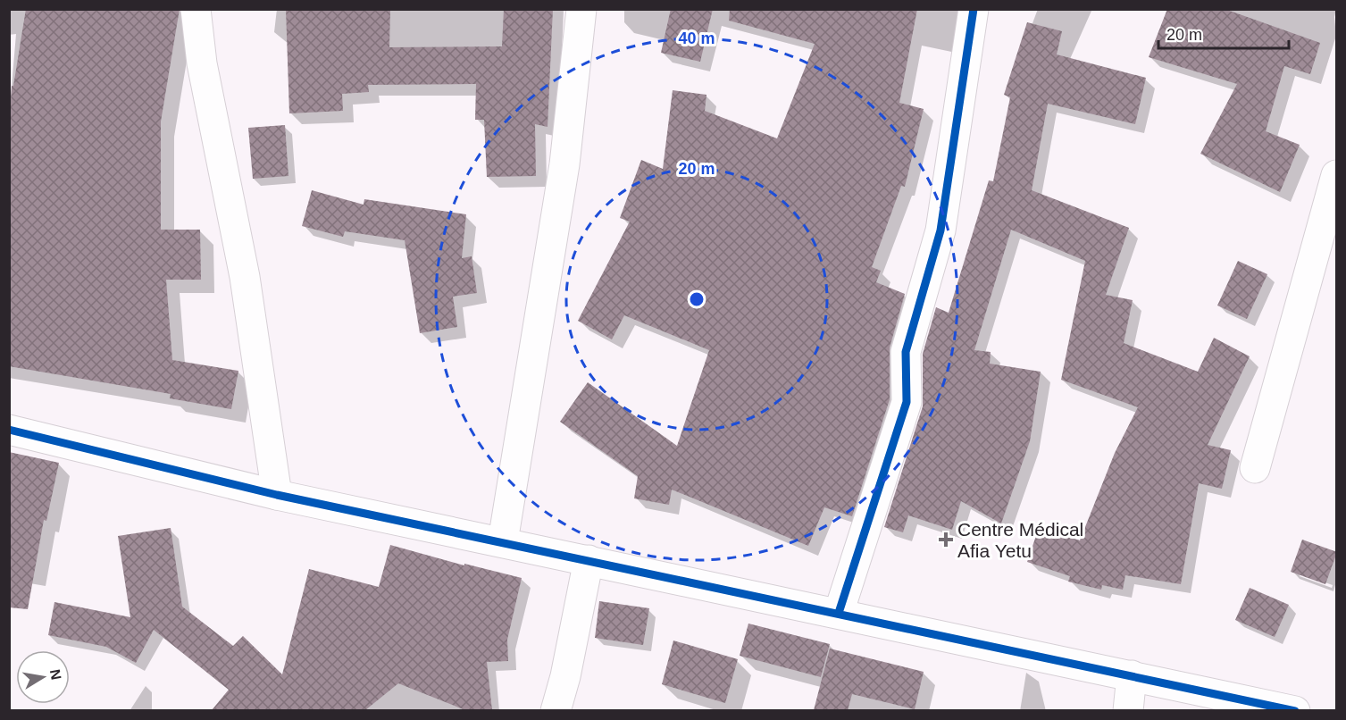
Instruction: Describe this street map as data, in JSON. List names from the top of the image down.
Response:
{
  "places": {
    "health": ["Centre Médical Afia Yetu"]
  },
  "scale_bar": "20 m",
  "north": "right",
  "rings": ["40 m", "20 m"]
}
